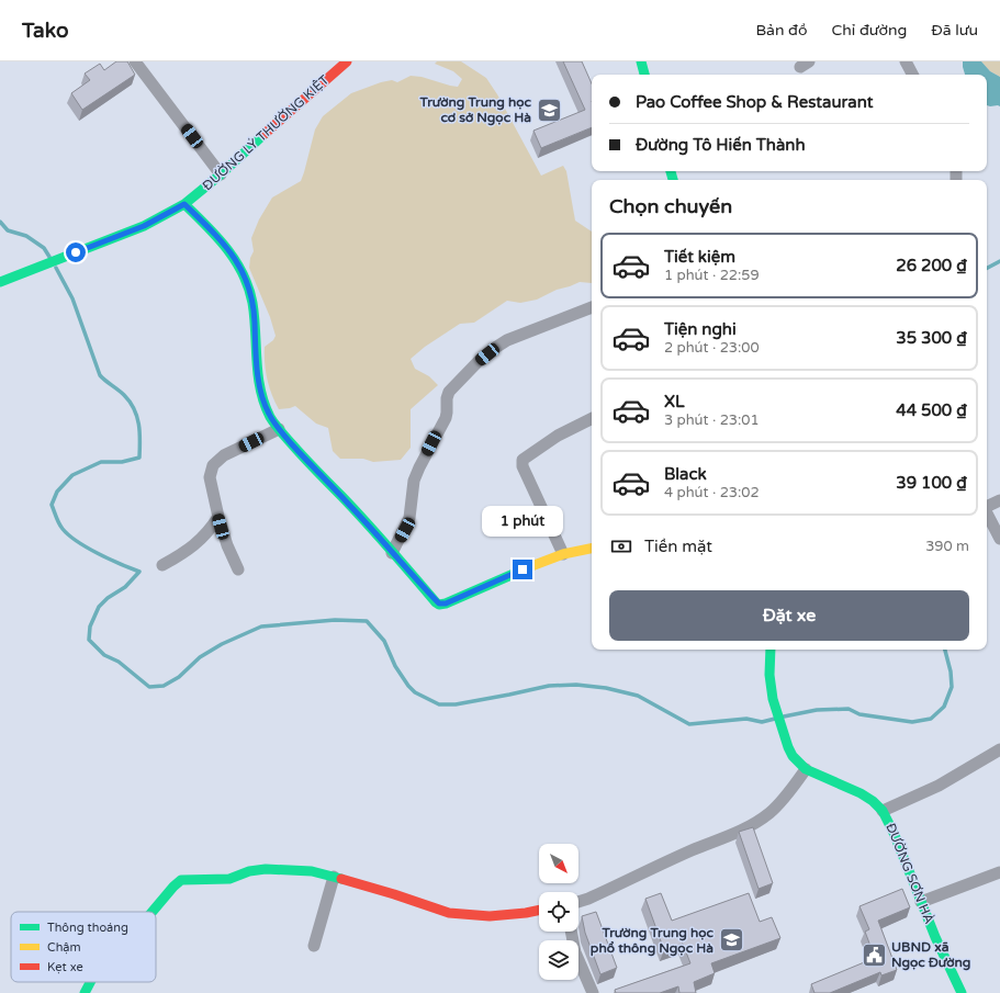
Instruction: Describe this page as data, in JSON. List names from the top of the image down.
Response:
{
  "streets": {
    "main road": ["ĐƯỜNG LÝ THƯỜNG KIỆT", "ĐƯỜNG SƠN HÀ"]
  },
  "places": {
    "school or university": ["Trường Trung học cơ sở Ngọc Hà", "Trường Trung học phổ thông Ngọc Hà"],
    "public building": ["UBND xã Ngọc Đường"]
  },
  "legend": ["Thông thoáng", "Chậm", "Kẹt xe"],
  "north": "bottom right",
  "page": {
    "header": "Tako",
    "nav": ["Bản đồ", "Chỉ đường", "Đã lưu"],
    "banner": ["Pao Coffee Shop & Restaurant", "Đường Tô Hiến Thành"],
    "heading": "Chọn chuyến",
    "list": [
      {
        "name": "Tiết kiệm",
        "note": "1 phút · 22:59",
        "value": "26 200 ₫"
      },
      {
        "name": "Tiện nghi",
        "note": "2 phút · 23:00",
        "value": "35 300 ₫"
      },
      {
        "name": "XL",
        "note": "3 phút · 23:01",
        "value": "44 500 ₫"
      },
      {
        "name": "Black",
        "note": "4 phút · 23:02",
        "value": "39 100 ₫"
      }
    ],
    "bubble": "1 phút",
    "pay": ["Tiền mặt", "390 m"],
    "buttons": "Đặt xe"
  }
}
